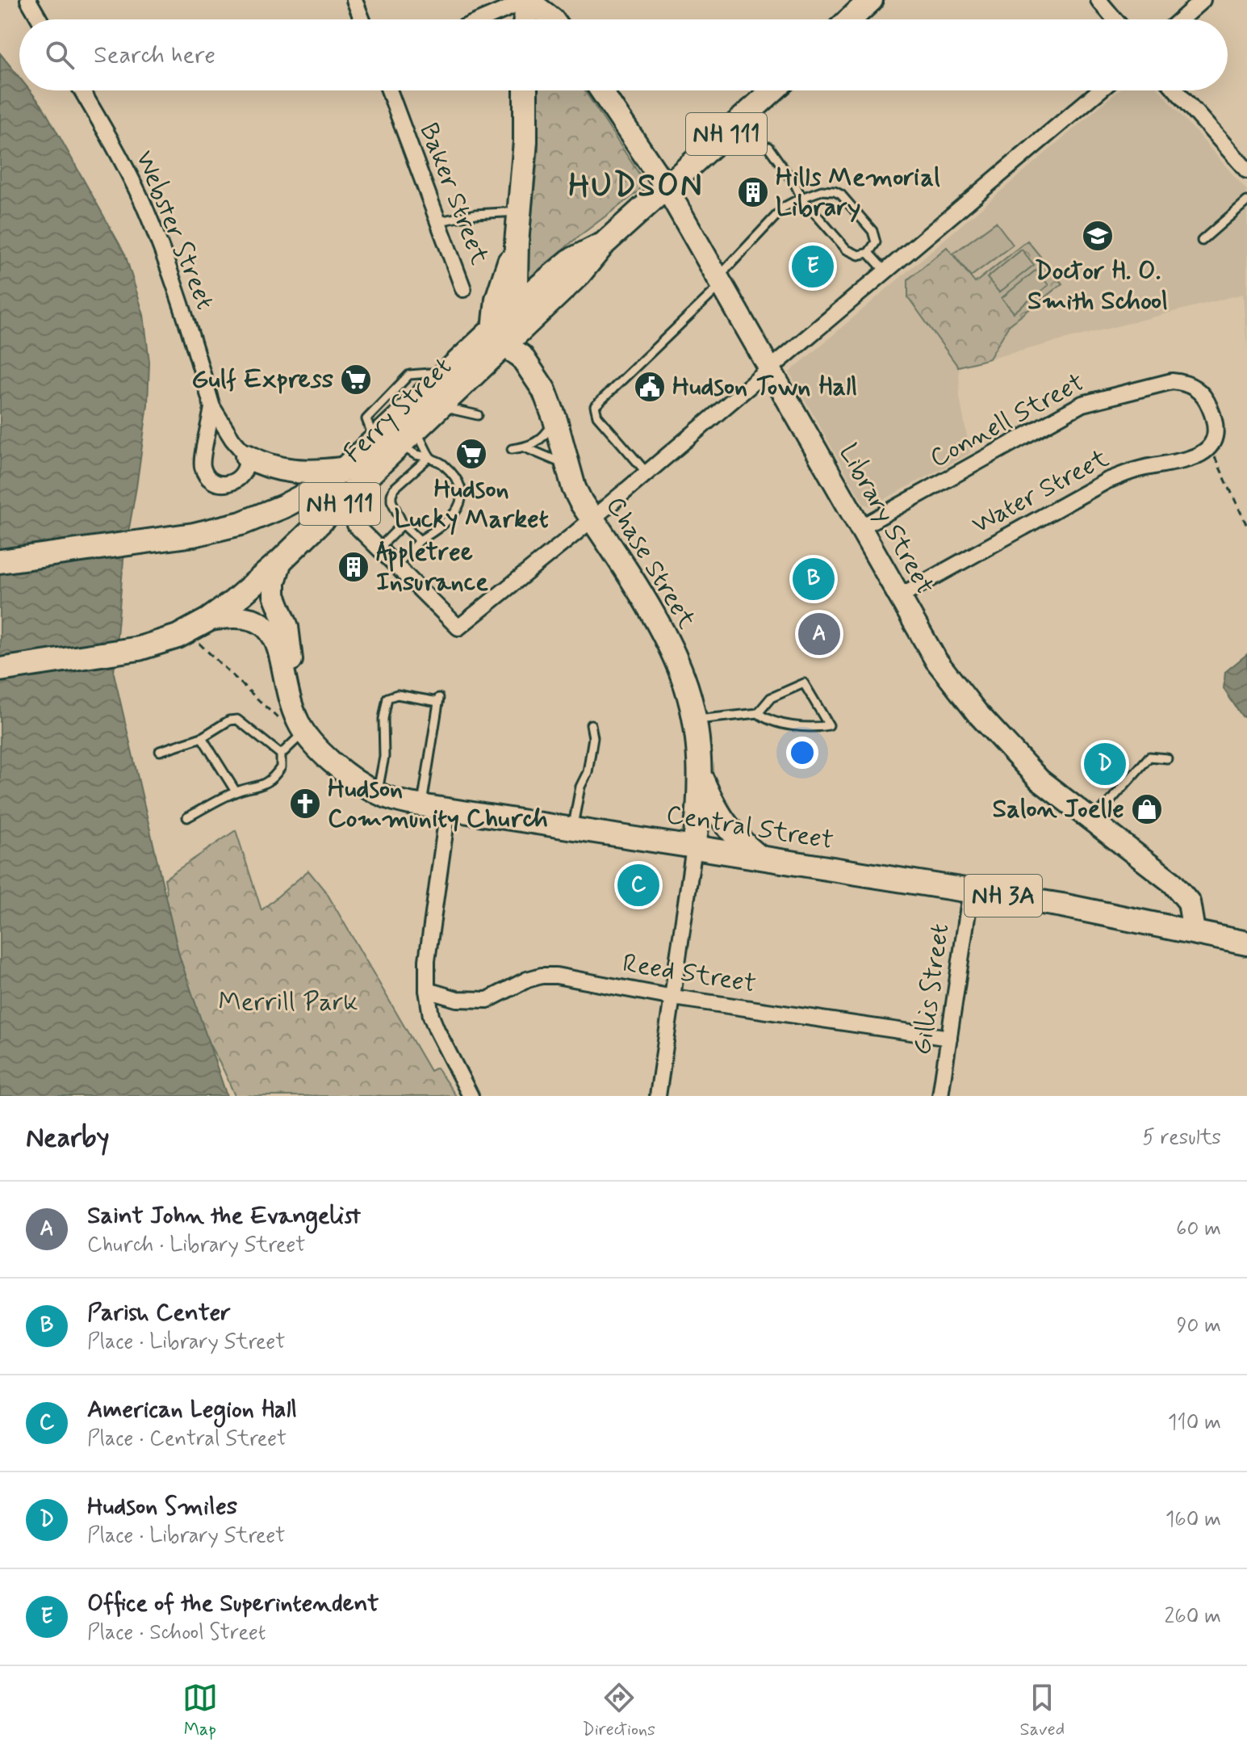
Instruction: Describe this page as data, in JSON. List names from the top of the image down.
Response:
{
  "streets": {
    "main road": [
      "NH 111",
      "Ferry Street",
      "Chase Street",
      "Central Street",
      "NH 3A"
    ],
    "street": [
      "Baker Street",
      "Webster Street",
      "Connell Street",
      "Water Street",
      "Library Street",
      "Reed Street",
      "Gillis Street"
    ]
  },
  "crossings": [
    ["Ferry Street", "Library Street"],
    ["Ferry Street", "Chase Street"],
    ["Ferry Street", "Central Street"],
    ["Connell Street", "Water Street"],
    ["Connell Street", "Library Street"],
    ["Water Street", "Library Street"],
    ["Library Street", "Central Street"],
    ["Chase Street", "Central Street"],
    ["Central Street", "Gillis Street"],
    ["Reed Street", "Gillis Street"]
  ],
  "districts": ["HUDSON"],
  "parks": ["Merrill Park"],
  "places": {
    "building": ["Hills Memorial Library", "Appletree Insurance"],
    "school or university": ["Doctor H. O. Smith School"],
    "supermarket": ["Gulf Express", "Hudson Lucky Market"],
    "public building": ["Hudson Town Hall"],
    "church": ["Hudson Community Church"],
    "shop": ["Salon Joelle"]
  },
  "page": {
    "search": "Search here",
    "pins": [
      "E",
      "B",
      "A",
      "D",
      "C"
    ],
    "heading": ["Nearby", "5 results"],
    "list": [
      {
        "mark": "A",
        "name": "Saint John the Evangelist",
        "note": "Church · Library Street",
        "value": "60 m"
      },
      {
        "mark": "B",
        "name": "Parish Center",
        "note": "Place · Library Street",
        "value": "90 m"
      },
      {
        "mark": "C",
        "name": "American Legion Hall",
        "note": "Place · Central Street",
        "value": "110 m"
      },
      {
        "mark": "D",
        "name": "Hudson Smiles",
        "note": "Place · Library Street",
        "value": "160 m"
      },
      {
        "mark": "E",
        "name": "Office of the Superintendent",
        "note": "Place · School Street",
        "value": "260 m"
      }
    ],
    "nav": ["Map", "Directions", "Saved"]
  }
}
